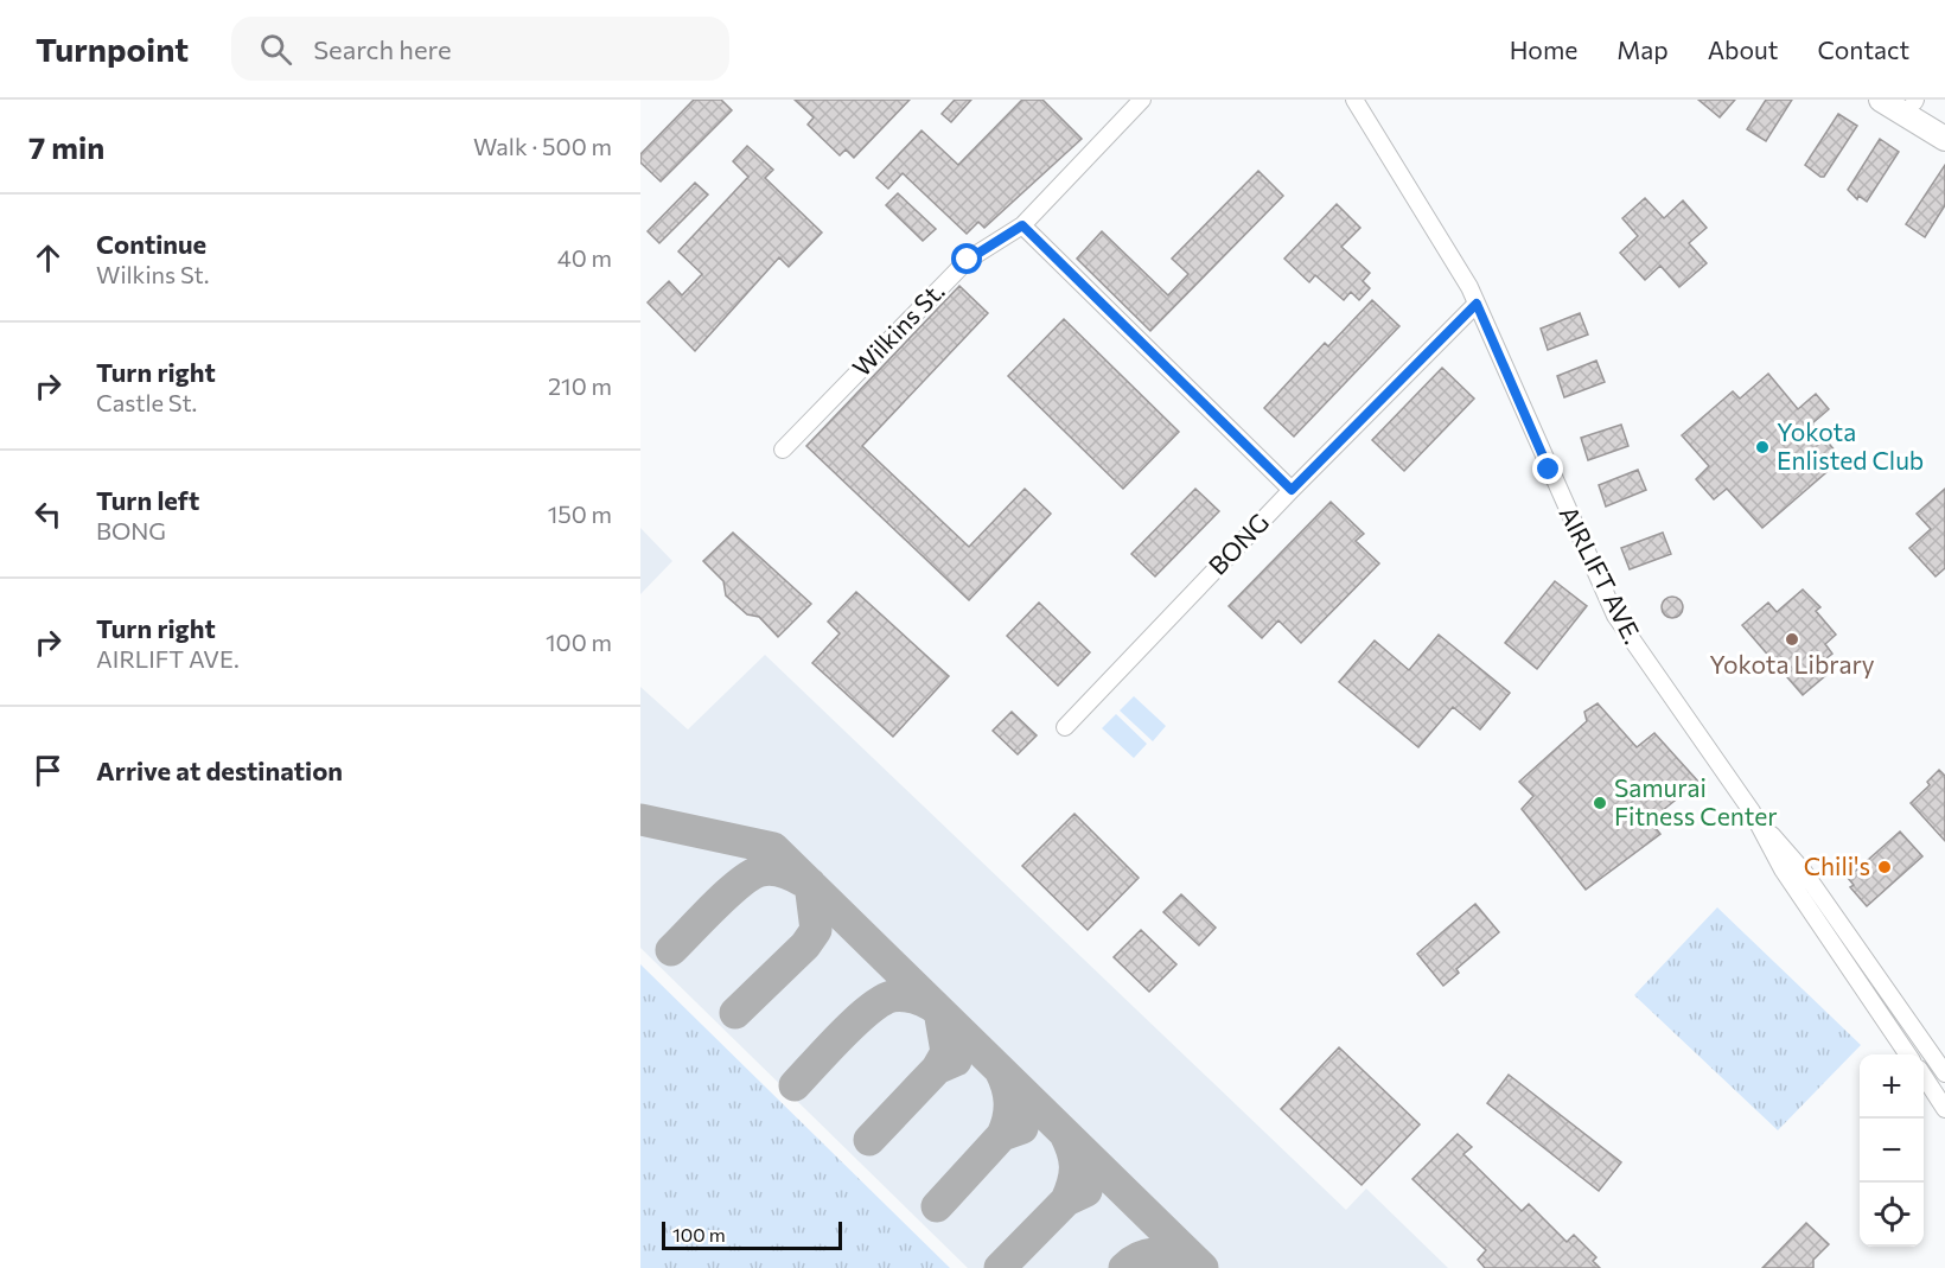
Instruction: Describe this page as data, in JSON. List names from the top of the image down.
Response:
{
  "streets": {
    "street": ["Wilkins St.", "BONG", "AIRLIFT AVE."]
  },
  "crossings": [
    ["BONG", "AIRLIFT AVE."]
  ],
  "places": [
    "Yokota Enlisted Club",
    "Yokota Library",
    "Samurai Fitness Center",
    "Chili's"
  ],
  "scale_bar": "100 m",
  "page": {
    "header": "Turnpoint",
    "search": "Search here",
    "nav": [
      "Home",
      "Map",
      "About",
      "Contact"
    ],
    "heading": ["7 min", "Walk · 500 m"],
    "list": [
      ["Continue", "Wilkins St.", "40 m"],
      ["Turn right", "Castle St.", "210 m"],
      ["Turn left", "BONG", "150 m"],
      ["Turn right", "AIRLIFT AVE.", "100 m"],
      "Arrive at destination"
    ],
    "map_buttons": ["+", "−"],
    "scale": "100 m"
  }
}
